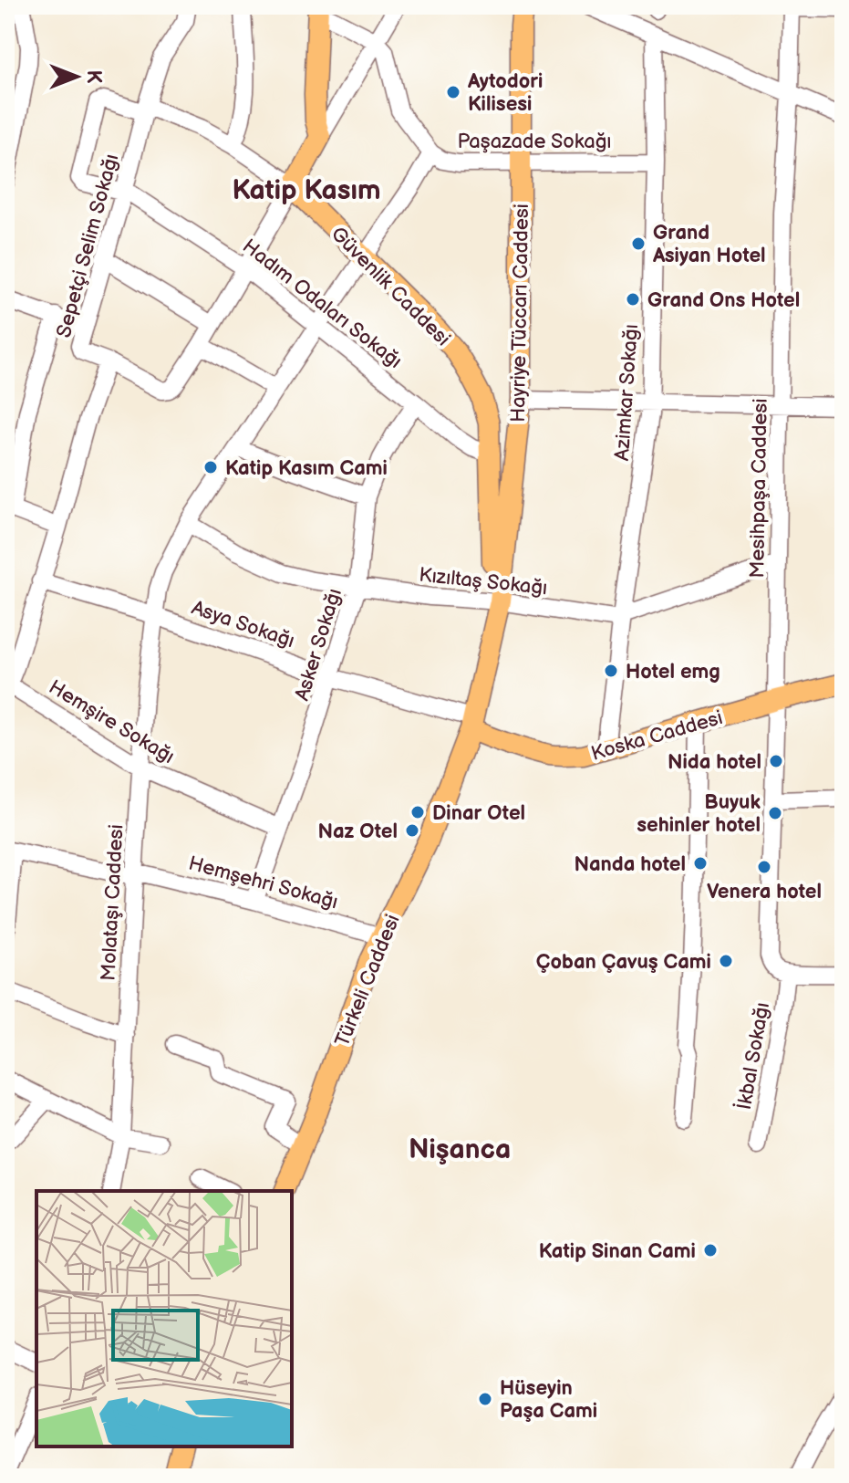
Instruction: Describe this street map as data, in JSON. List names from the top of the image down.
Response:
{
  "streets": {
    "main road": [
      "Güvenlik Caddesi",
      "Hayriye Tüccarı Caddesi",
      "Koska Caddesi",
      "Türkeli Caddesi"
    ],
    "street": [
      "Paşazade Sokağı",
      "Sepetçi Selim Sokağı",
      "Hadım Odaları Sokağı",
      "Azimkar Sokağı",
      "Mesihpaşa Caddesi",
      "Kızıltaş Sokağı",
      "Asya Sokağı",
      "Asker Sokağı",
      "Hemşire Sokağı",
      "Hemşehri Sokağı",
      "Molataşı Caddesi",
      "İkbal Sokağı"
    ]
  },
  "crossings": [
    ["Paşazade Sokağı", "Hayriye Tüccarı Caddesi"],
    ["Paşazade Sokağı", "Azimkar Sokağı"],
    ["Paşazade Sokağı", "Molataşı Caddesi"],
    ["Sepetçi Selim Sokağı", "Güvenlik Caddesi"],
    ["Sepetçi Selim Sokağı", "Hadım Odaları Sokağı"],
    ["Güvenlik Caddesi", "Hadım Odaları Sokağı"],
    ["Güvenlik Caddesi", "Hayriye Tüccarı Caddesi"],
    ["Güvenlik Caddesi", "Kızıltaş Sokağı"],
    ["Güvenlik Caddesi", "Molataşı Caddesi"],
    ["Hadım Odaları Sokağı", "Asker Sokağı"],
    ["Hadım Odaları Sokağı", "Molataşı Caddesi"],
    ["Hayriye Tüccarı Caddesi", "Kızıltaş Sokağı"],
    ["Hayriye Tüccarı Caddesi", "Asya Sokağı"],
    ["Hayriye Tüccarı Caddesi", "Koska Caddesi"],
    ["Hayriye Tüccarı Caddesi", "Türkeli Caddesi"],
    ["Azimkar Sokağı", "Kızıltaş Sokağı"],
    ["Azimkar Sokağı", "Koska Caddesi"],
    ["Mesihpaşa Caddesi", "Kızıltaş Sokağı"],
    ["Mesihpaşa Caddesi", "Koska Caddesi"],
    ["Mesihpaşa Caddesi", "İkbal Sokağı"],
    ["Kızıltaş Sokağı", "Asker Sokağı"],
    ["Kızıltaş Sokağı", "Molataşı Caddesi"],
    ["Asya Sokağı", "Asker Sokağı"],
    ["Asya Sokağı", "Koska Caddesi"],
    ["Asya Sokağı", "Molataşı Caddesi"],
    ["Asya Sokağı", "Türkeli Caddesi"],
    ["Asker Sokağı", "Hemşire Sokağı"],
    ["Asker Sokağı", "Hemşehri Sokağı"],
    ["Hemşire Sokağı", "Molataşı Caddesi"],
    ["Koska Caddesi", "Türkeli Caddesi"],
    ["Hemşehri Sokağı", "Molataşı Caddesi"],
    ["Hemşehri Sokağı", "Türkeli Caddesi"]
  ],
  "districts": ["Katip Kasım", "Nişanca"],
  "places": [
    "Aytodori Kilisesi",
    "Grand Asiyan Hotel",
    "Grand Ons Hotel",
    "Katip Kasım Cami",
    "Hotel emg",
    "Nida hotel",
    "Dinar Otel",
    "Buyuk sehinler hotel",
    "Naz Otel",
    "Nanda hotel",
    "Venera hotel",
    "Çoban Çavuş Cami",
    "Katip Sinan Cami",
    "Hüseyin Paşa Cami"
  ],
  "north": "right"
}
